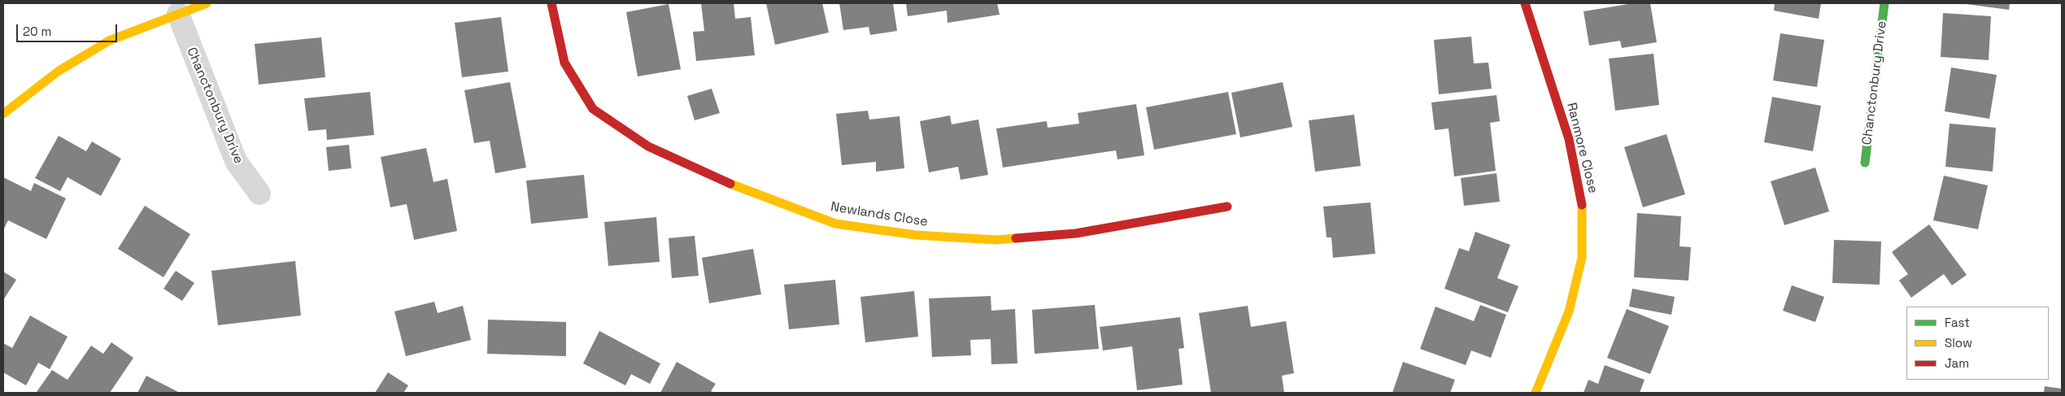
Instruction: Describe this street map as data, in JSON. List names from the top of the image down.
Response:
{
  "streets": {
    "street": ["Chanctonbury Drive", "Ranmore Close", "Newlands Close"]
  },
  "legend": ["Fast", "Slow", "Jam"],
  "scale_bar": "20 m"
}
